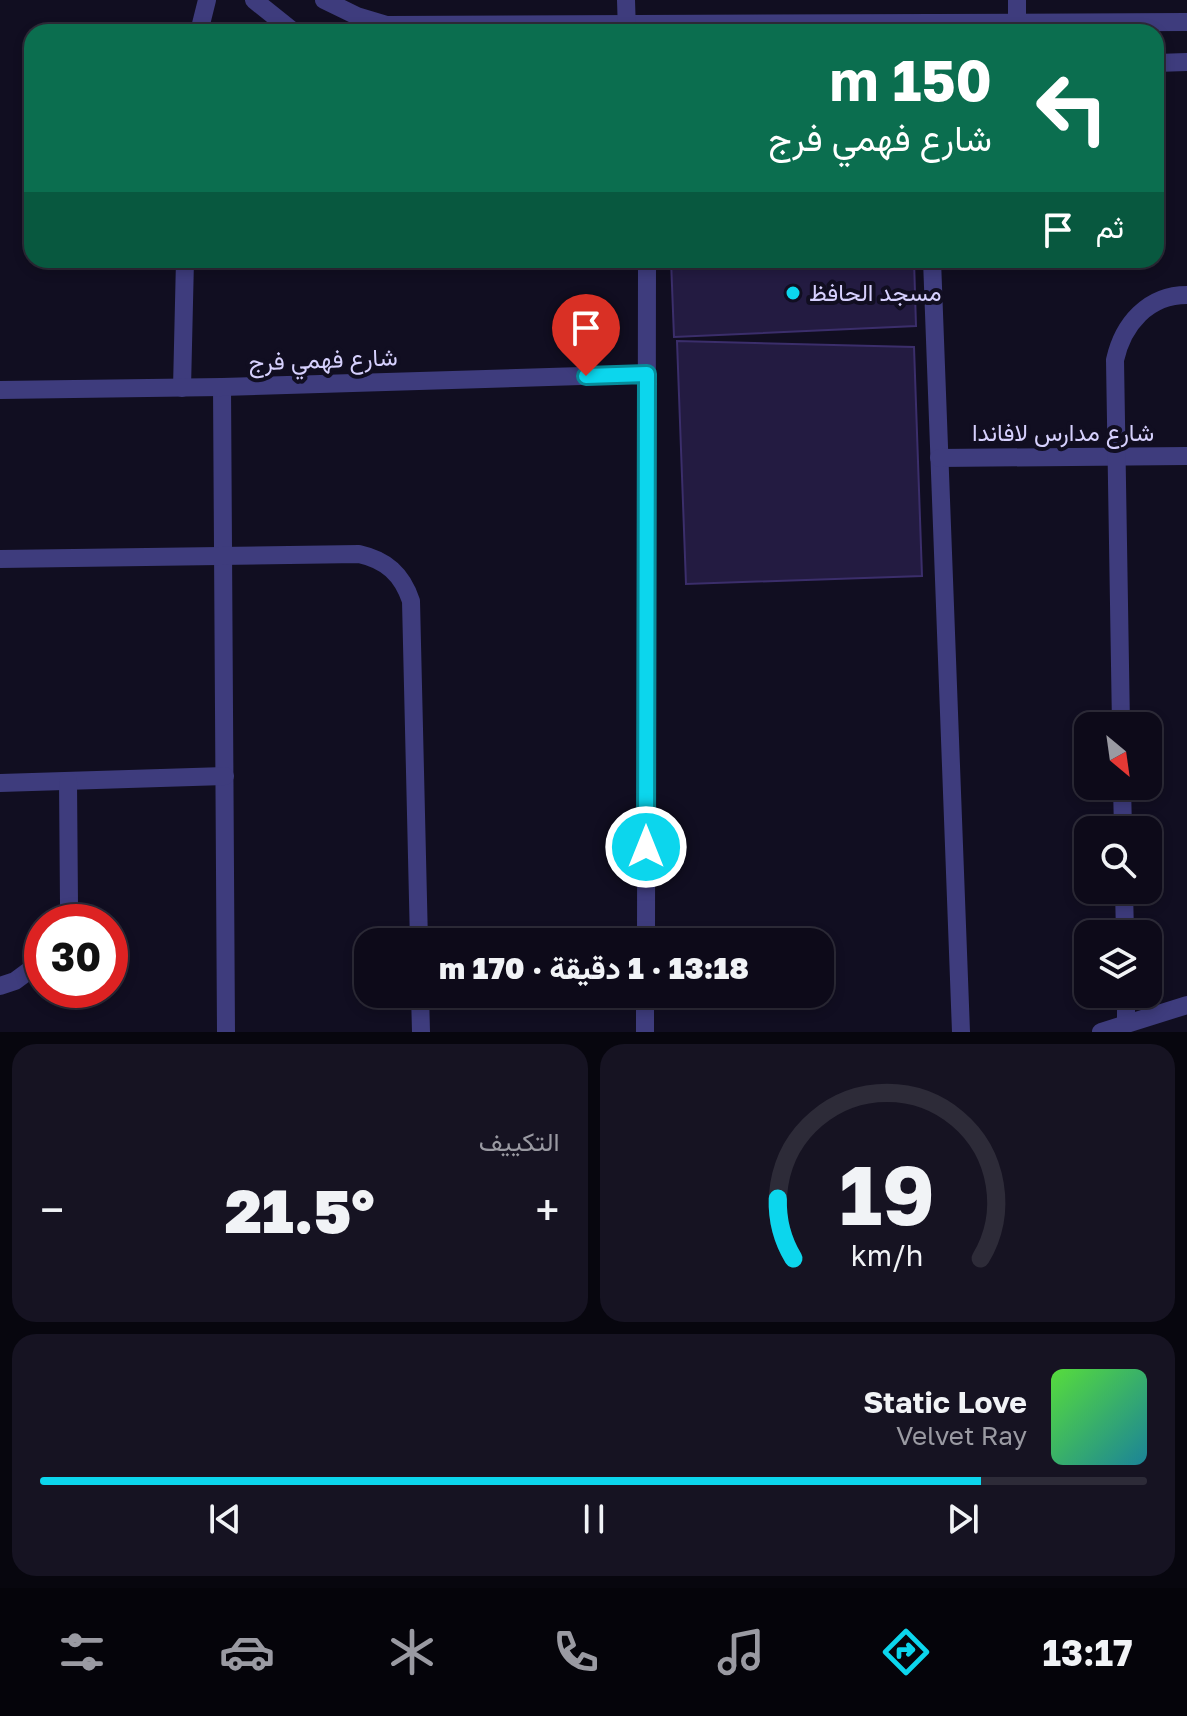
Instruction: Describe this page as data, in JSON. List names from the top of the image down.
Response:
{
  "streets": {
    "street": ["شارع فهمي فرج", "شارع مدارس لافاندا"]
  },
  "places": ["مسجد الحافظ"],
  "north": "bottom right",
  "page": {
    "turn": ["150 m", "شارع فهمي فرج"],
    "then": "ثم",
    "limit": "30",
    "trip": "13:18 · 1 دقيقة · 170 m",
    "tile": "التكييف",
    "heat": ["−", "21.5°", "+"],
    "song": ["Static Love", "Velvet Ray"],
    "tabs": "13:17",
    "gauge": ["19", "km/h"]
  }
}
